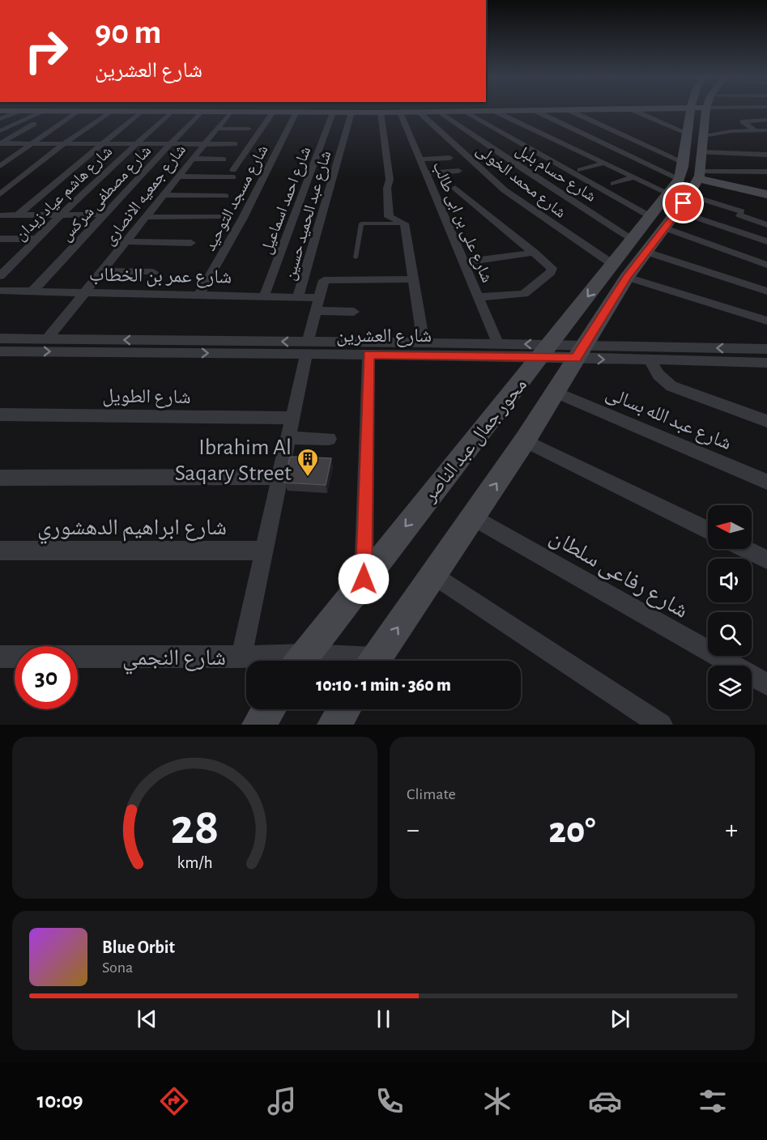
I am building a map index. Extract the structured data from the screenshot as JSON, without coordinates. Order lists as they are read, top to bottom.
{
  "streets": {
    "street": [
      "شارع حسام بلبل",
      "شارع محمد الخولى",
      "شارع هاشم عياد زيدان",
      "شارع مصطفى شركس",
      "شارع جمعيه الانصارى",
      "شارع مسجد التوحيد",
      "شارع احمد اسماعيل",
      "شارع عبد الحميد حسين",
      "شارع على بن ابى طالب",
      "شارع عمر بن الخطاب",
      "شارع العشرين",
      "شارع الطويل",
      "شارع عبد الله بسالى",
      "محور جمال عبد الناصر",
      "شارع ابراهيم الدهشوري",
      "شارع رفاعى سلطان",
      "شارع النجمي"
    ]
  },
  "crossings": [
    ["شارع حسام بلبل", "محور جمال عبد الناصر"],
    ["شارع محمد الخولى", "محور جمال عبد الناصر"],
    ["شارع مصطفى شركس", "شارع عمر بن الخطاب"],
    ["شارع جمعيه الانصارى", "شارع عمر بن الخطاب"],
    ["شارع جمعيه الانصارى", "شارع العشرين"],
    ["شارع مسجد التوحيد", "شارع عمر بن الخطاب"],
    ["شارع احمد اسماعيل", "شارع عمر بن الخطاب"],
    ["شارع عبد الحميد حسين", "شارع عمر بن الخطاب"],
    ["شارع على بن ابى طالب", "شارع العشرين"],
    ["شارع العشرين", "محور جمال عبد الناصر"],
    ["شارع عبد الله بسالى", "محور جمال عبد الناصر"],
    ["محور جمال عبد الناصر", "شارع رفاعى سلطان"]
  ],
  "places": {
    "building": ["Ibrahim Al Saqary Street"]
  },
  "north": "left",
  "page": {
    "turn": ["90 m", "شارع العشرين"],
    "limit": "30",
    "trip": "10:10 · 1 min · 360 m",
    "tile": "Climate",
    "heat": ["−", "20°", "+"],
    "song": ["Blue Orbit", "Sona"],
    "tabs": "10:09",
    "gauge": ["28", "km/h"]
  }
}
